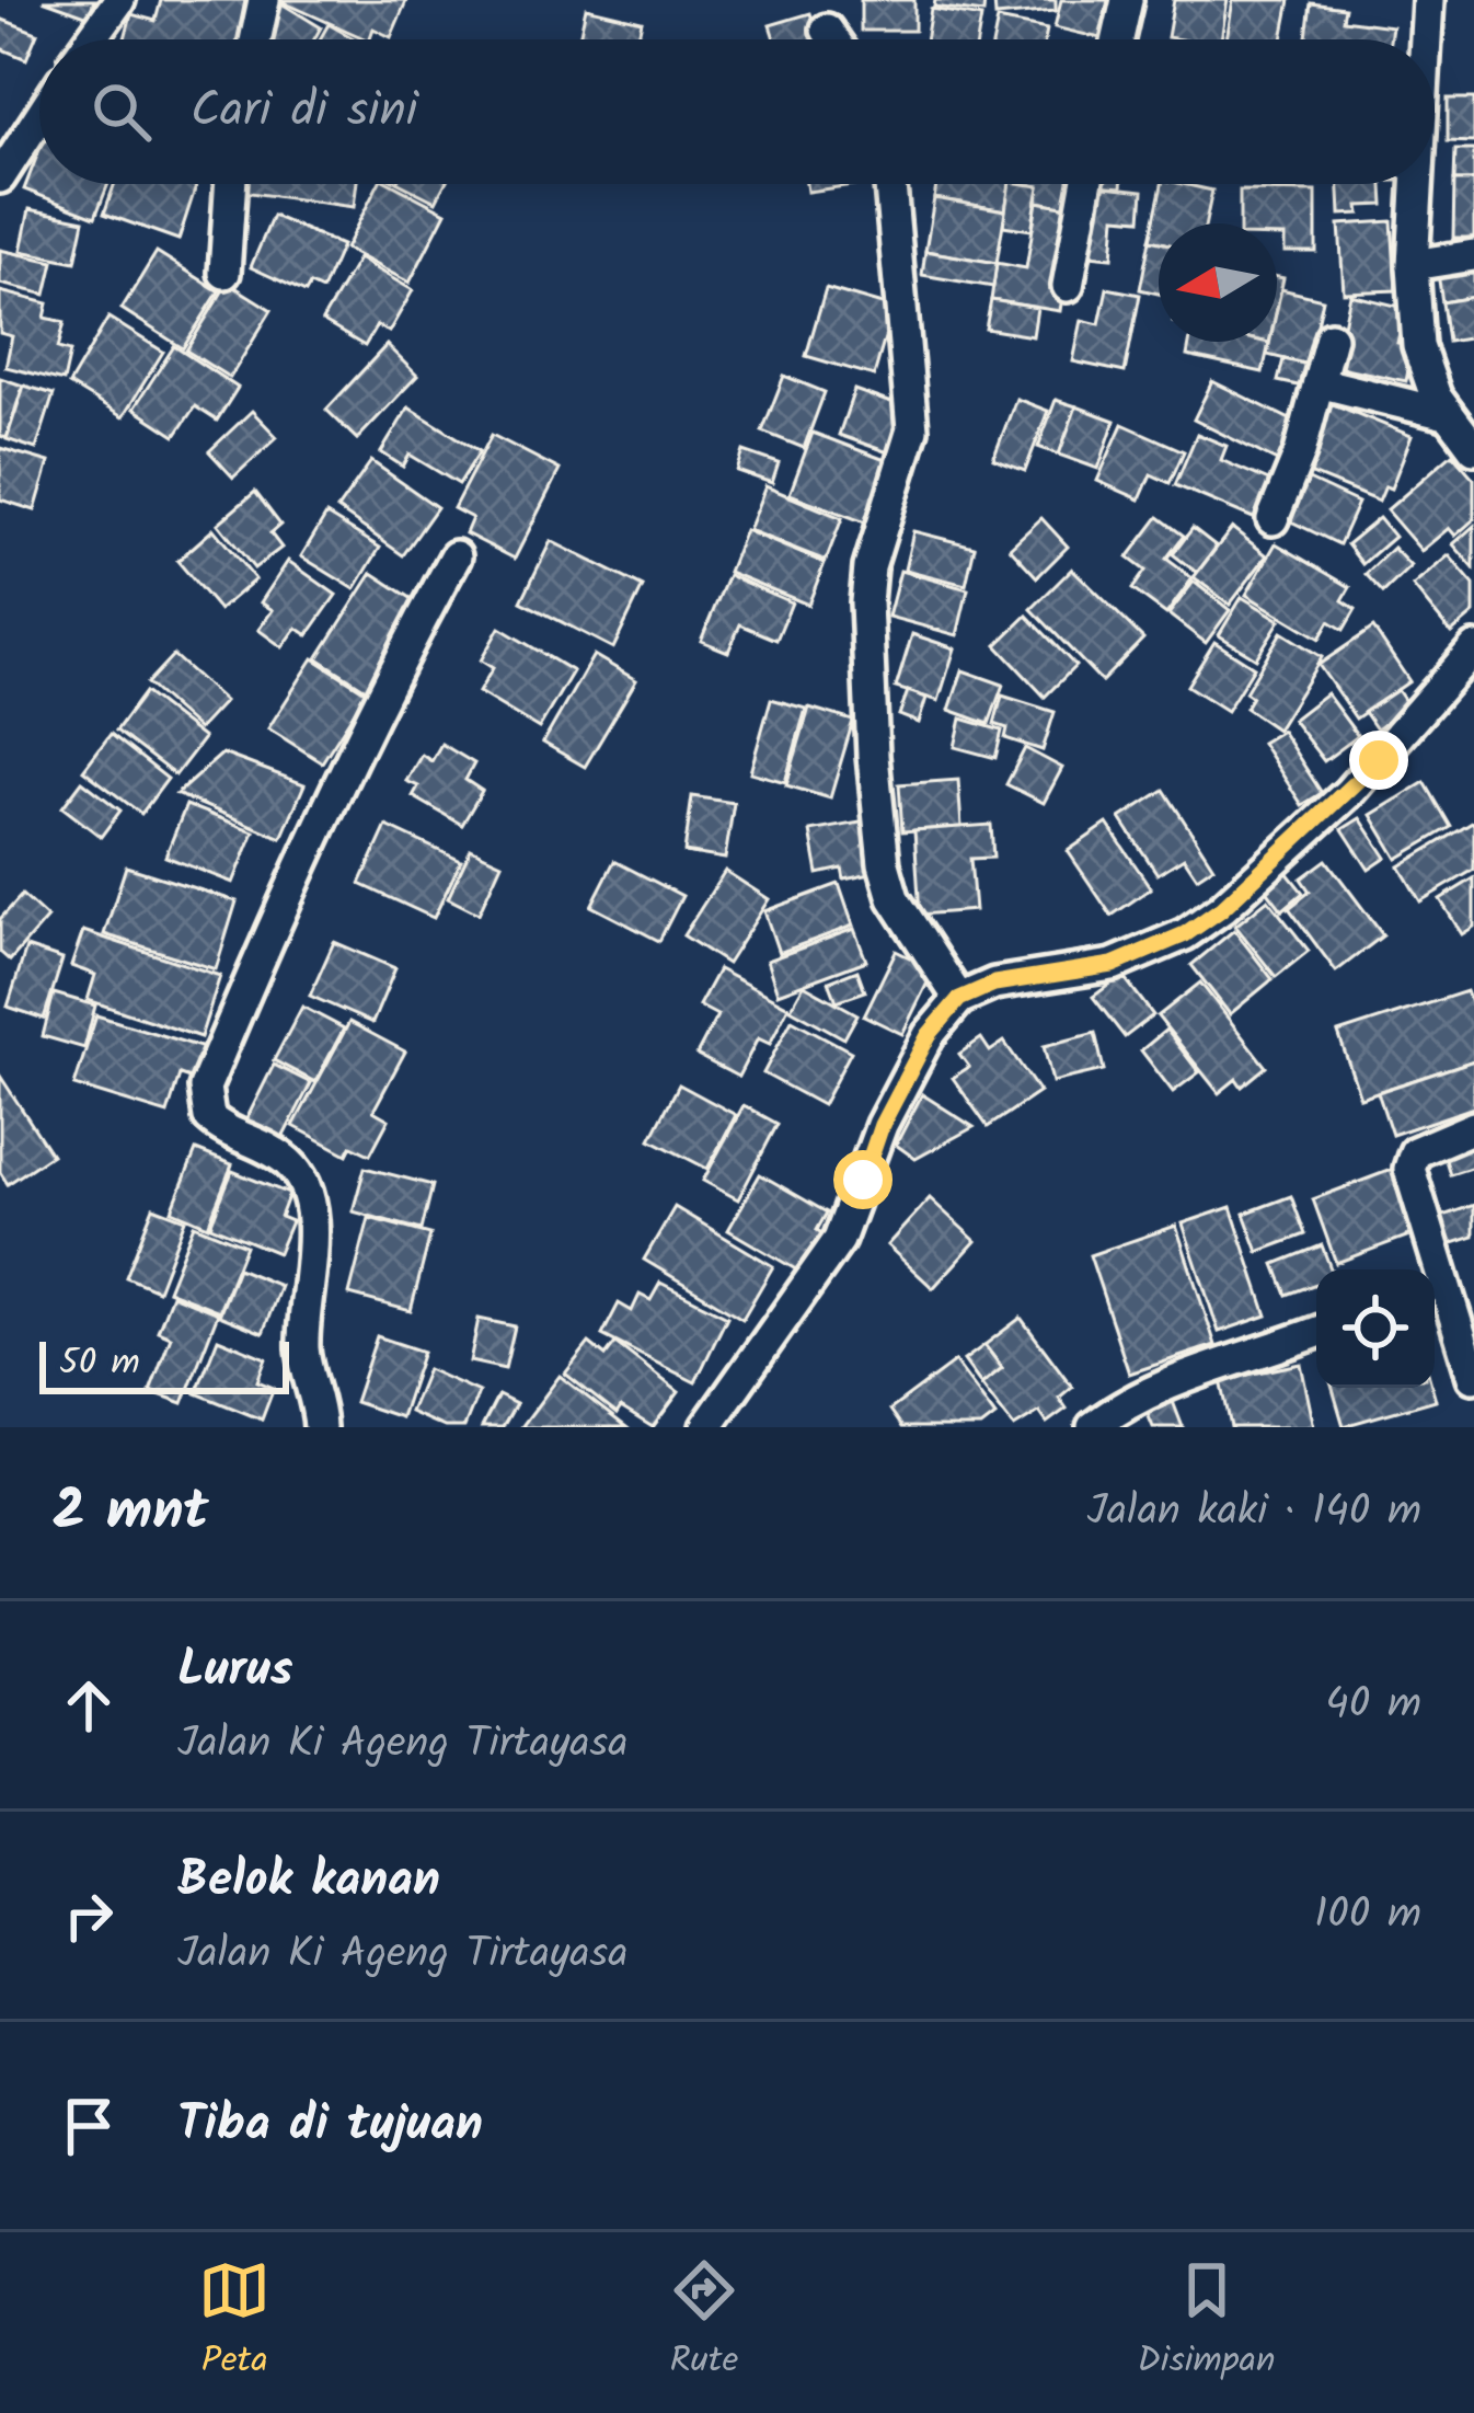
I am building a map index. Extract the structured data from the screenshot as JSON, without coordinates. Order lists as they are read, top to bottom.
{
  "scale_bar": "50 m",
  "north": "left",
  "page": {
    "search": "Cari di sini",
    "scale": "50 m",
    "heading": ["2 mnt", "Jalan kaki · 140 m"],
    "list": [
      ["Lurus", "Jalan Ki Ageng Tirtayasa", "40 m"],
      ["Belok kanan", "Jalan Ki Ageng Tirtayasa", "100 m"],
      "Tiba di tujuan"
    ],
    "nav": ["Peta", "Rute", "Disimpan"]
  }
}
